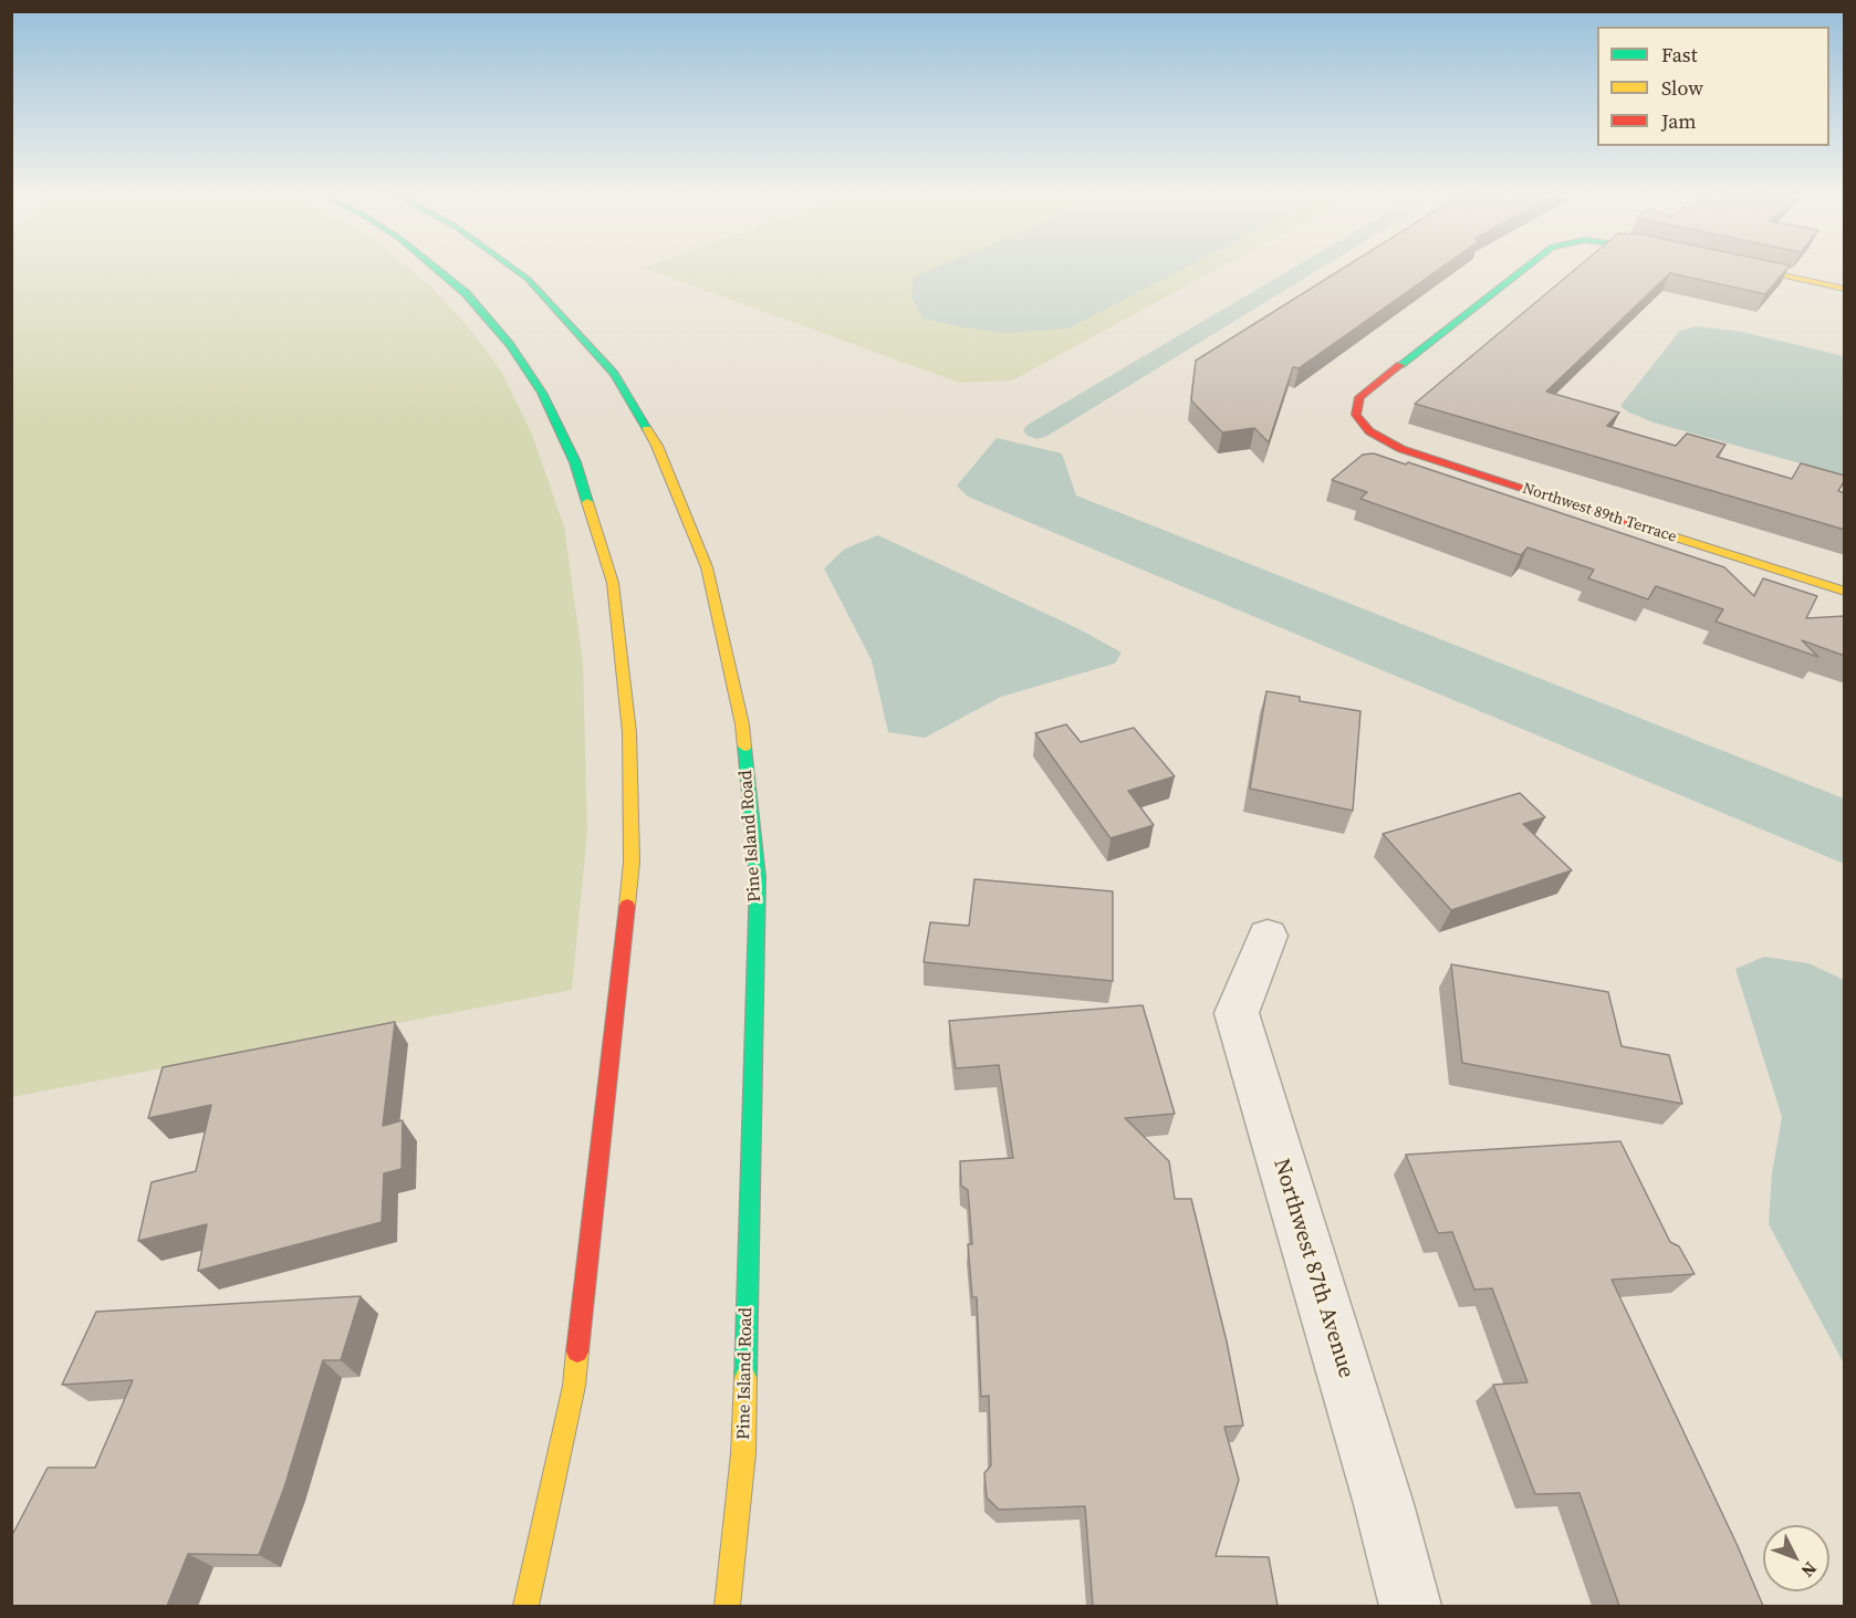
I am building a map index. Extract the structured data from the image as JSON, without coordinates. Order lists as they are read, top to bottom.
{
  "streets": {
    "main road": ["Northwest 89th Terrace", "Pine Island Road"],
    "street": ["Northwest 87th Avenue"]
  },
  "legend": ["Fast", "Slow", "Jam"],
  "north": "bottom right"
}
